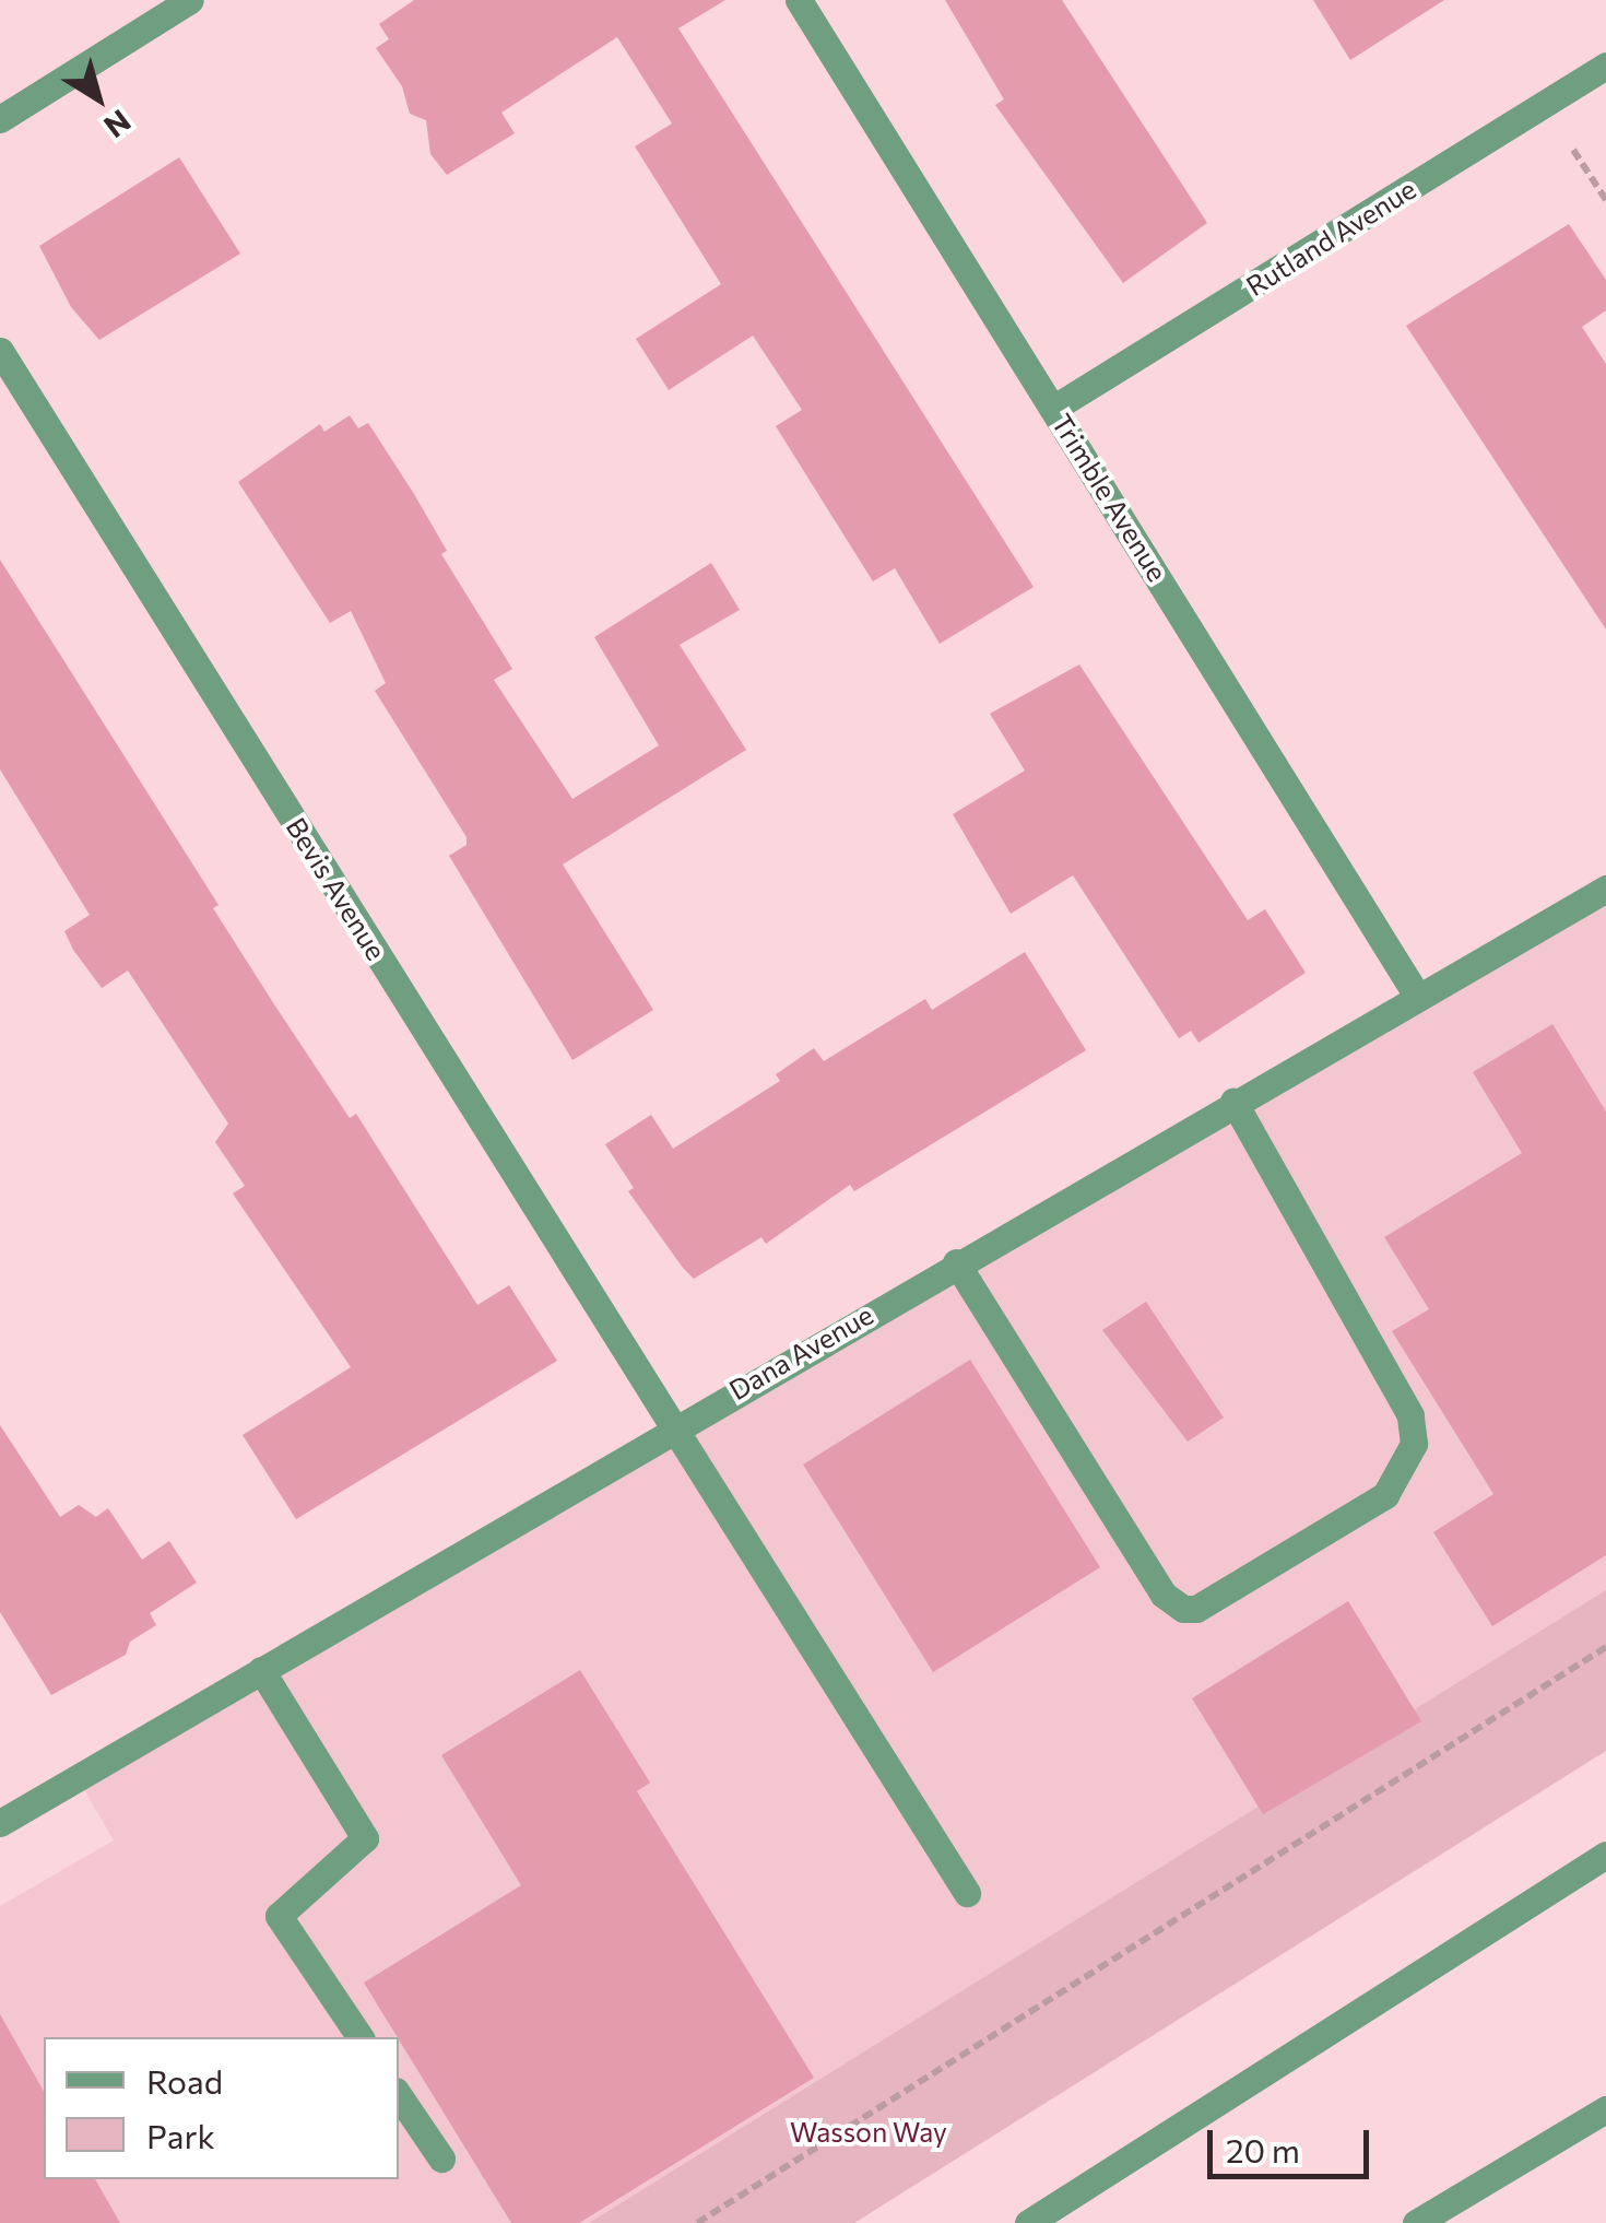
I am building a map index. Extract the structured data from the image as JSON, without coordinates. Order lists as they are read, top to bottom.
{
  "streets": {
    "street": [
      "Rutland Avenue",
      "Trimble Avenue",
      "Bevis Avenue",
      "Dana Avenue"
    ]
  },
  "crossings": [
    ["Rutland Avenue", "Trimble Avenue"],
    ["Trimble Avenue", "Dana Avenue"],
    ["Bevis Avenue", "Dana Avenue"]
  ],
  "parks": ["Wasson Way"],
  "legend": ["Road", "Park"],
  "scale_bar": "20 m",
  "north": "bottom right"
}
